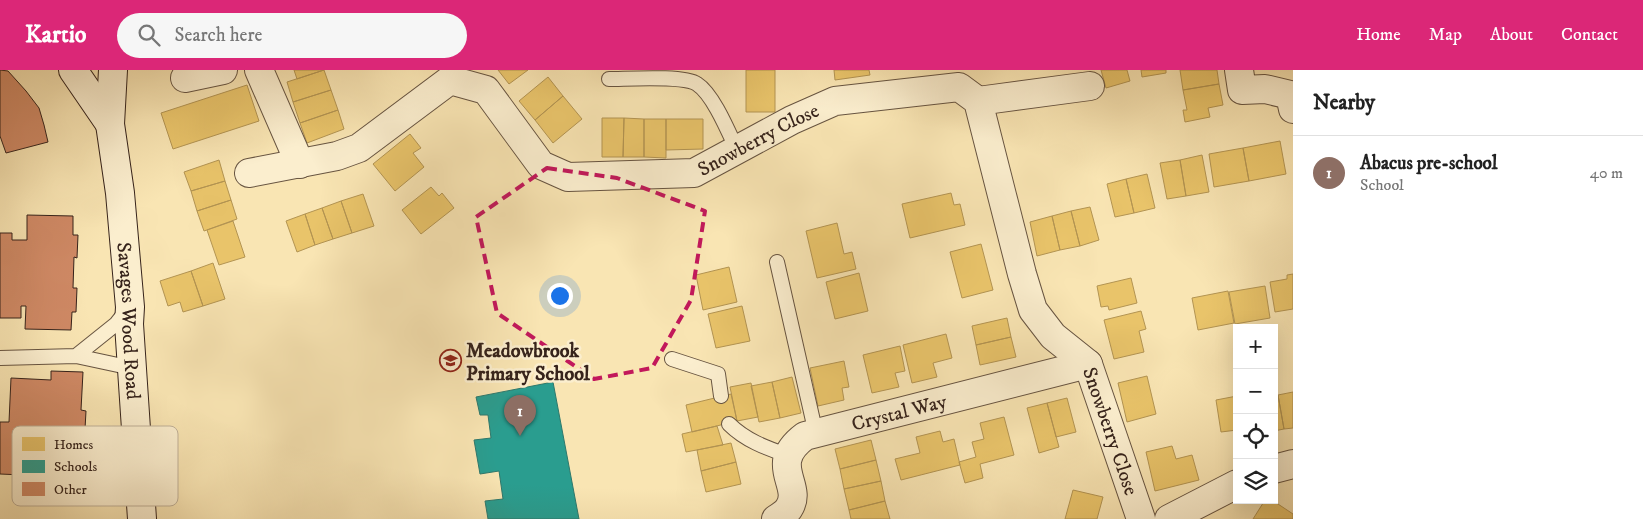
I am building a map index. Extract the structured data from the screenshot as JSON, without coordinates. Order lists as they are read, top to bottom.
{
  "streets": {
    "street": ["Snowberry Close", "Savages Wood Road", "Crystal Way"]
  },
  "crossings": [
    ["Snowberry Close", "Crystal Way"]
  ],
  "places": {
    "school or university": ["Meadowbrook Primary School"]
  },
  "legend": ["Homes", "Schools", "Other"],
  "page": {
    "header": "Kartio",
    "search": "Search here",
    "nav": [
      "Home",
      "Map",
      "About",
      "Contact"
    ],
    "heading": "Nearby",
    "list": [
      {
        "mark": "1",
        "name": "Abacus pre-school",
        "note": "School",
        "value": "40 m"
      }
    ],
    "map_buttons": ["+", "−"],
    "pins": "1"
  }
}
